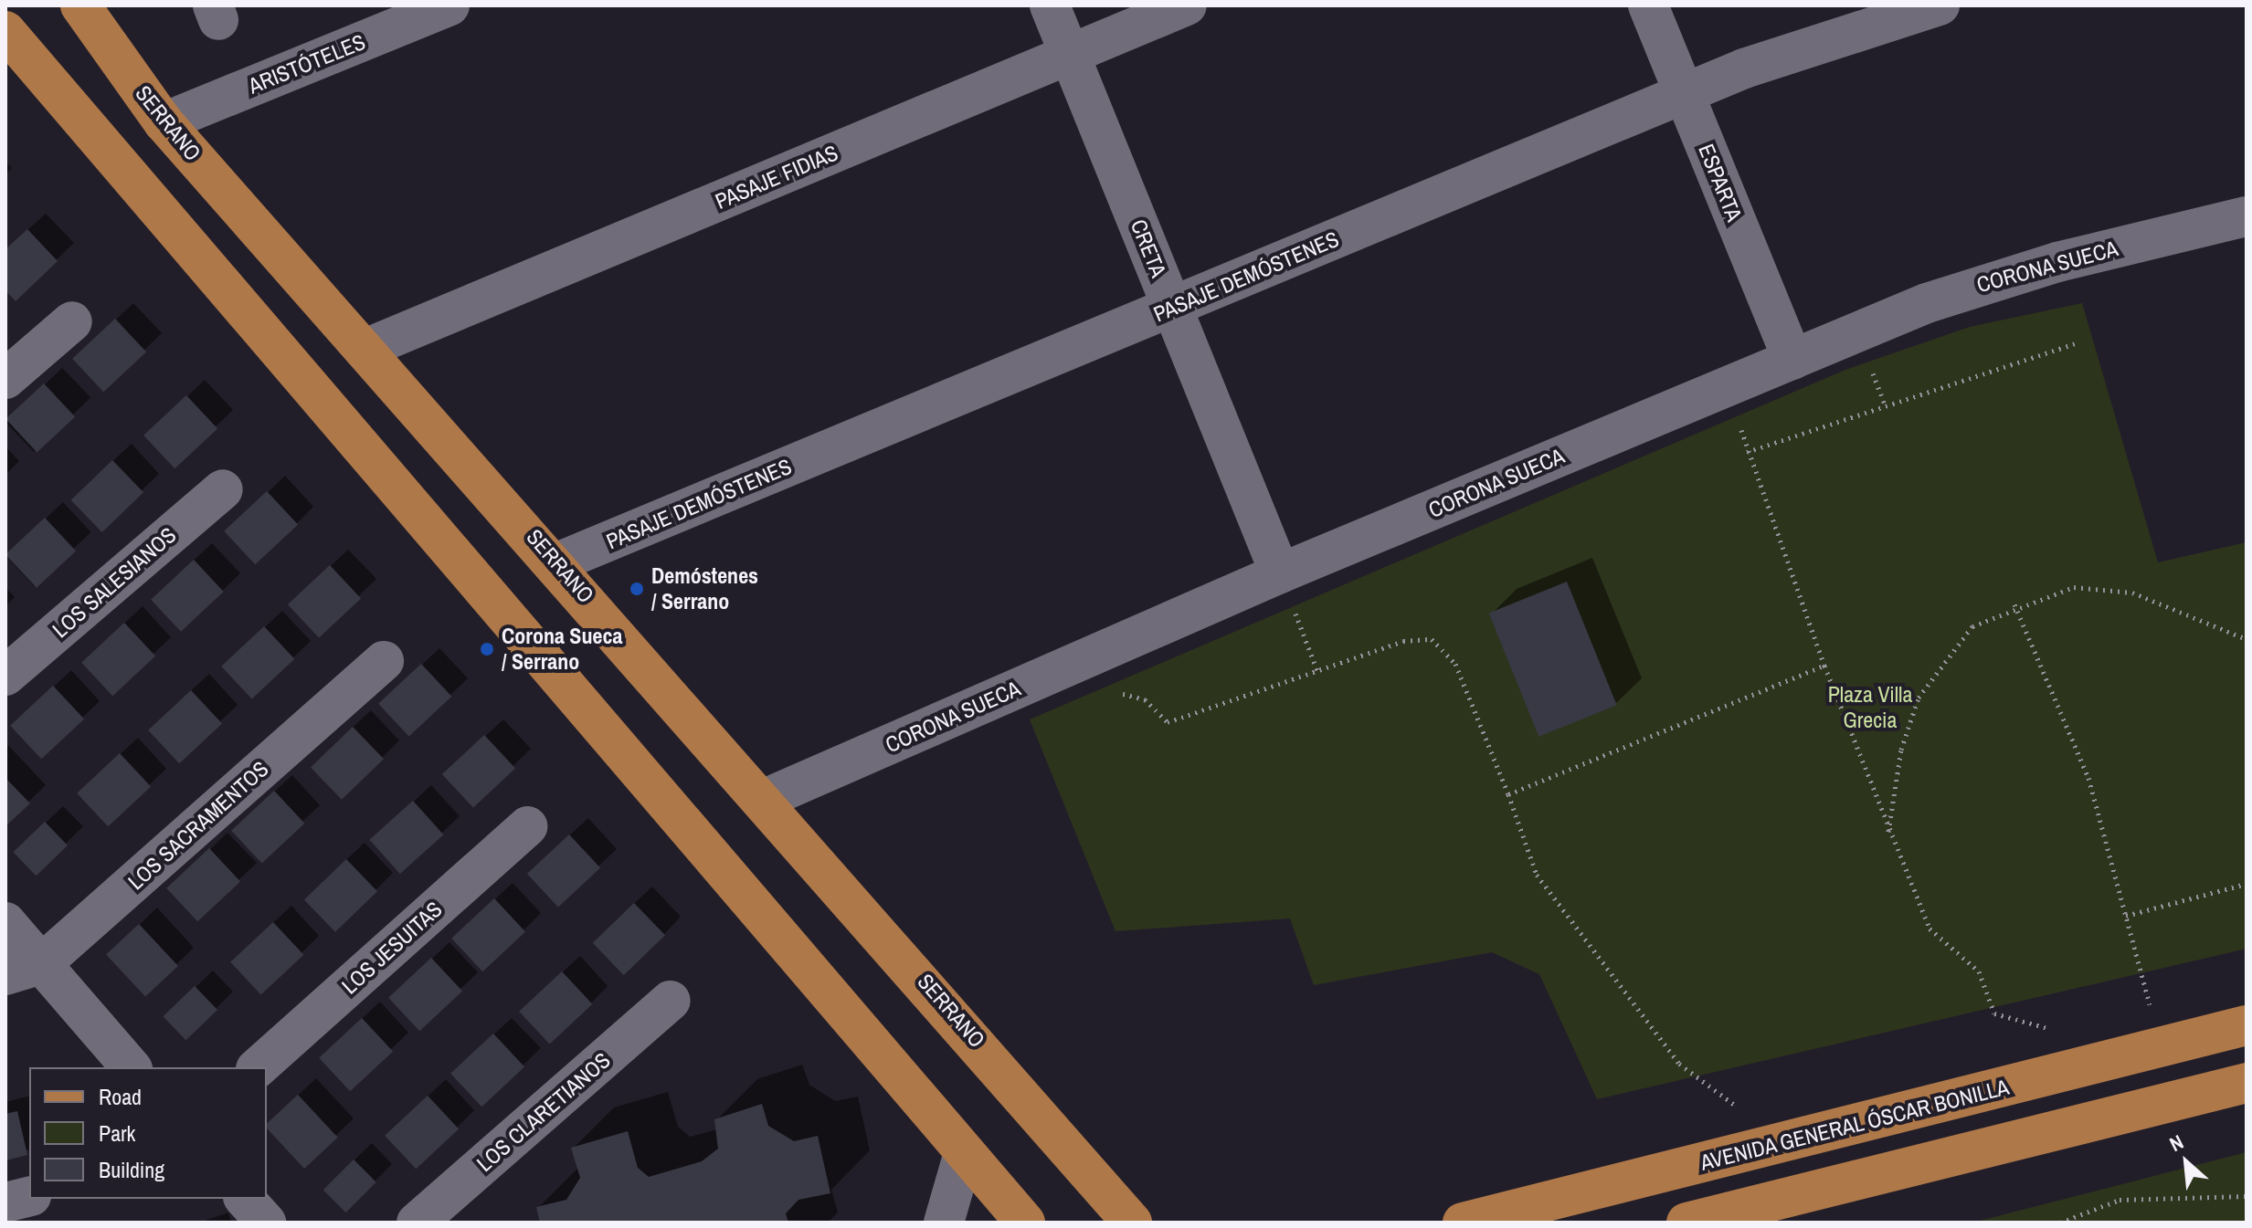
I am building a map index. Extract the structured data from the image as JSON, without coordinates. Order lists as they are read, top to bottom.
{
  "streets": {
    "main road": ["SERRANO", "AVENIDA GENERAL ÓSCAR BONILLA"],
    "street": [
      "ARISTÓTELES",
      "PASAJE FIDIAS",
      "ESPARTA",
      "CRETA",
      "CORONA SUECA",
      "PASAJE DEMÓSTENES",
      "LOS SALESIANOS",
      "LOS SACRAMENTOS",
      "LOS JESUITAS",
      "LOS CLARETIANOS"
    ]
  },
  "crossings": [
    ["ARISTÓTELES", "SERRANO"],
    ["SERRANO", "PASAJE FIDIAS"],
    ["SERRANO", "CORONA SUECA"],
    ["SERRANO", "PASAJE DEMÓSTENES"],
    ["PASAJE FIDIAS", "CRETA"],
    ["ESPARTA", "CORONA SUECA"],
    ["ESPARTA", "PASAJE DEMÓSTENES"],
    ["CRETA", "CORONA SUECA"],
    ["CRETA", "PASAJE DEMÓSTENES"]
  ],
  "parks": ["Plaza Villa Grecia"],
  "places": ["Demóstenes / Serrano", "Corona Sueca / Serrano"],
  "legend": ["Road", "Park", "Building"],
  "north": "top left"
}
